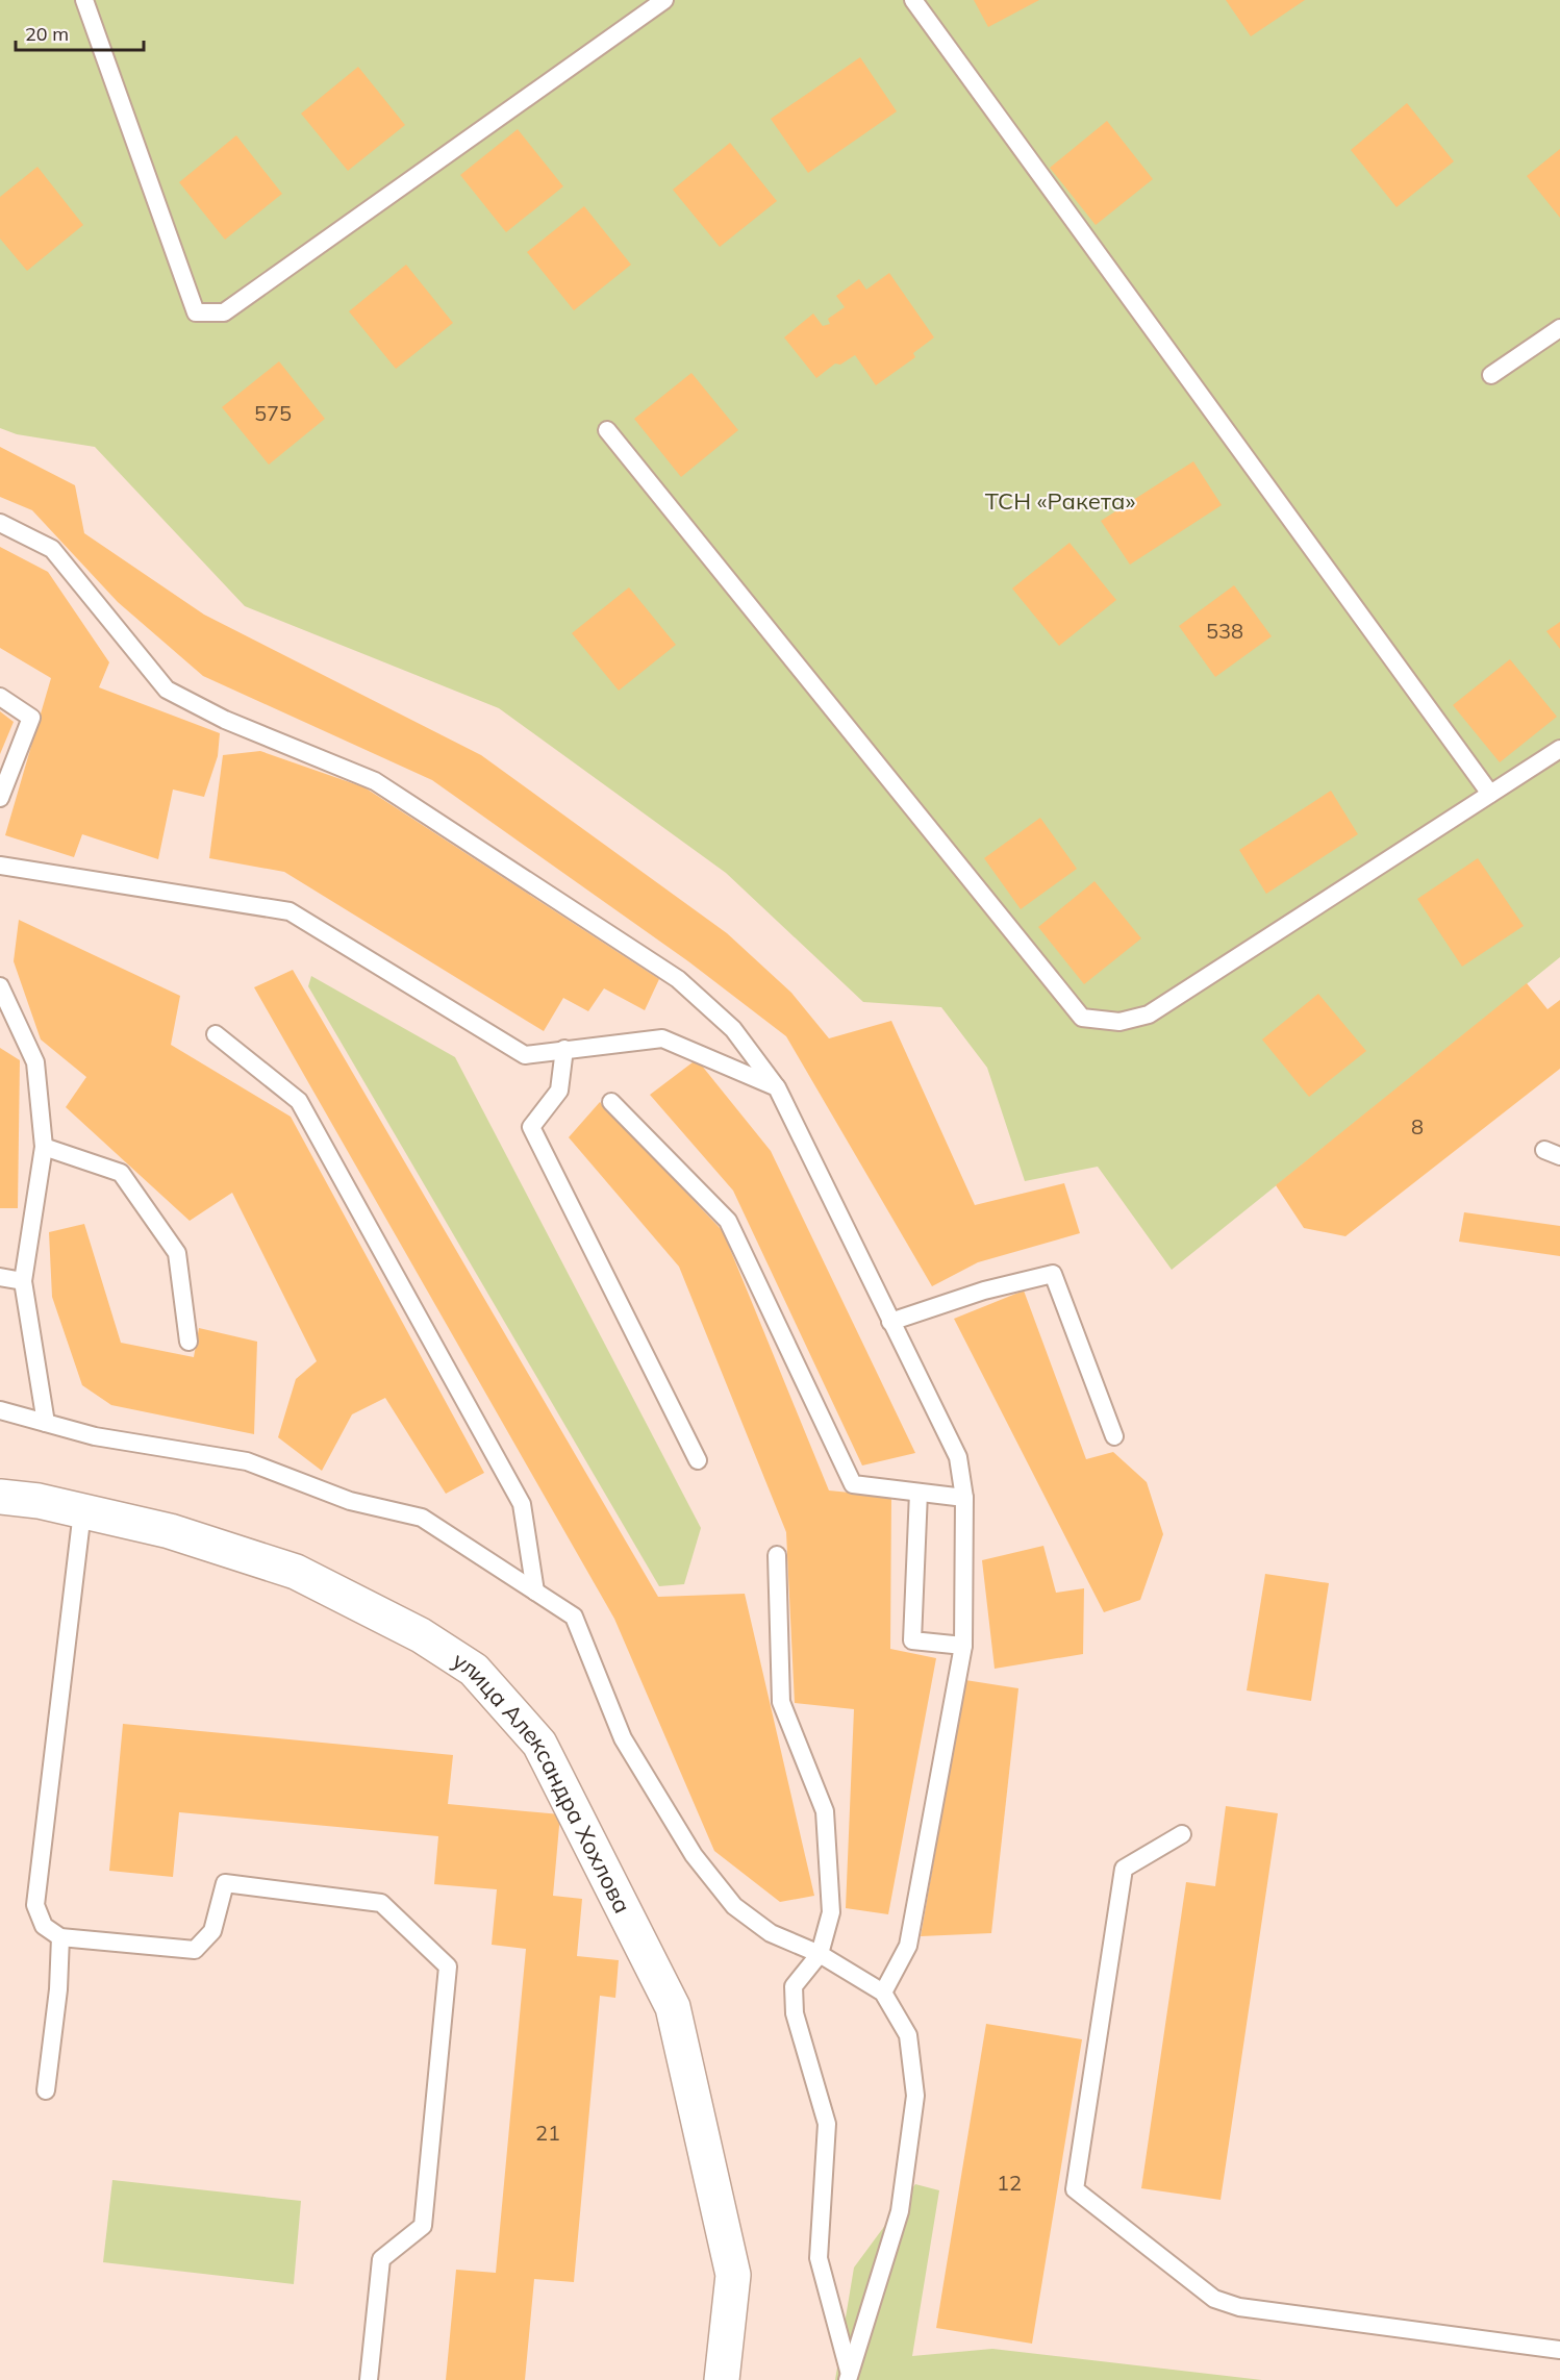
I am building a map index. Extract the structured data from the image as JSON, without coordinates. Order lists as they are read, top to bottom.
{
  "streets": {
    "street": ["улица Александра Хохлова"]
  },
  "parks": ["ТСН «Ракета»"],
  "house_numbers": [
    "575",
    "538",
    "8",
    "21",
    "12"
  ],
  "scale_bar": "20 m"
}
